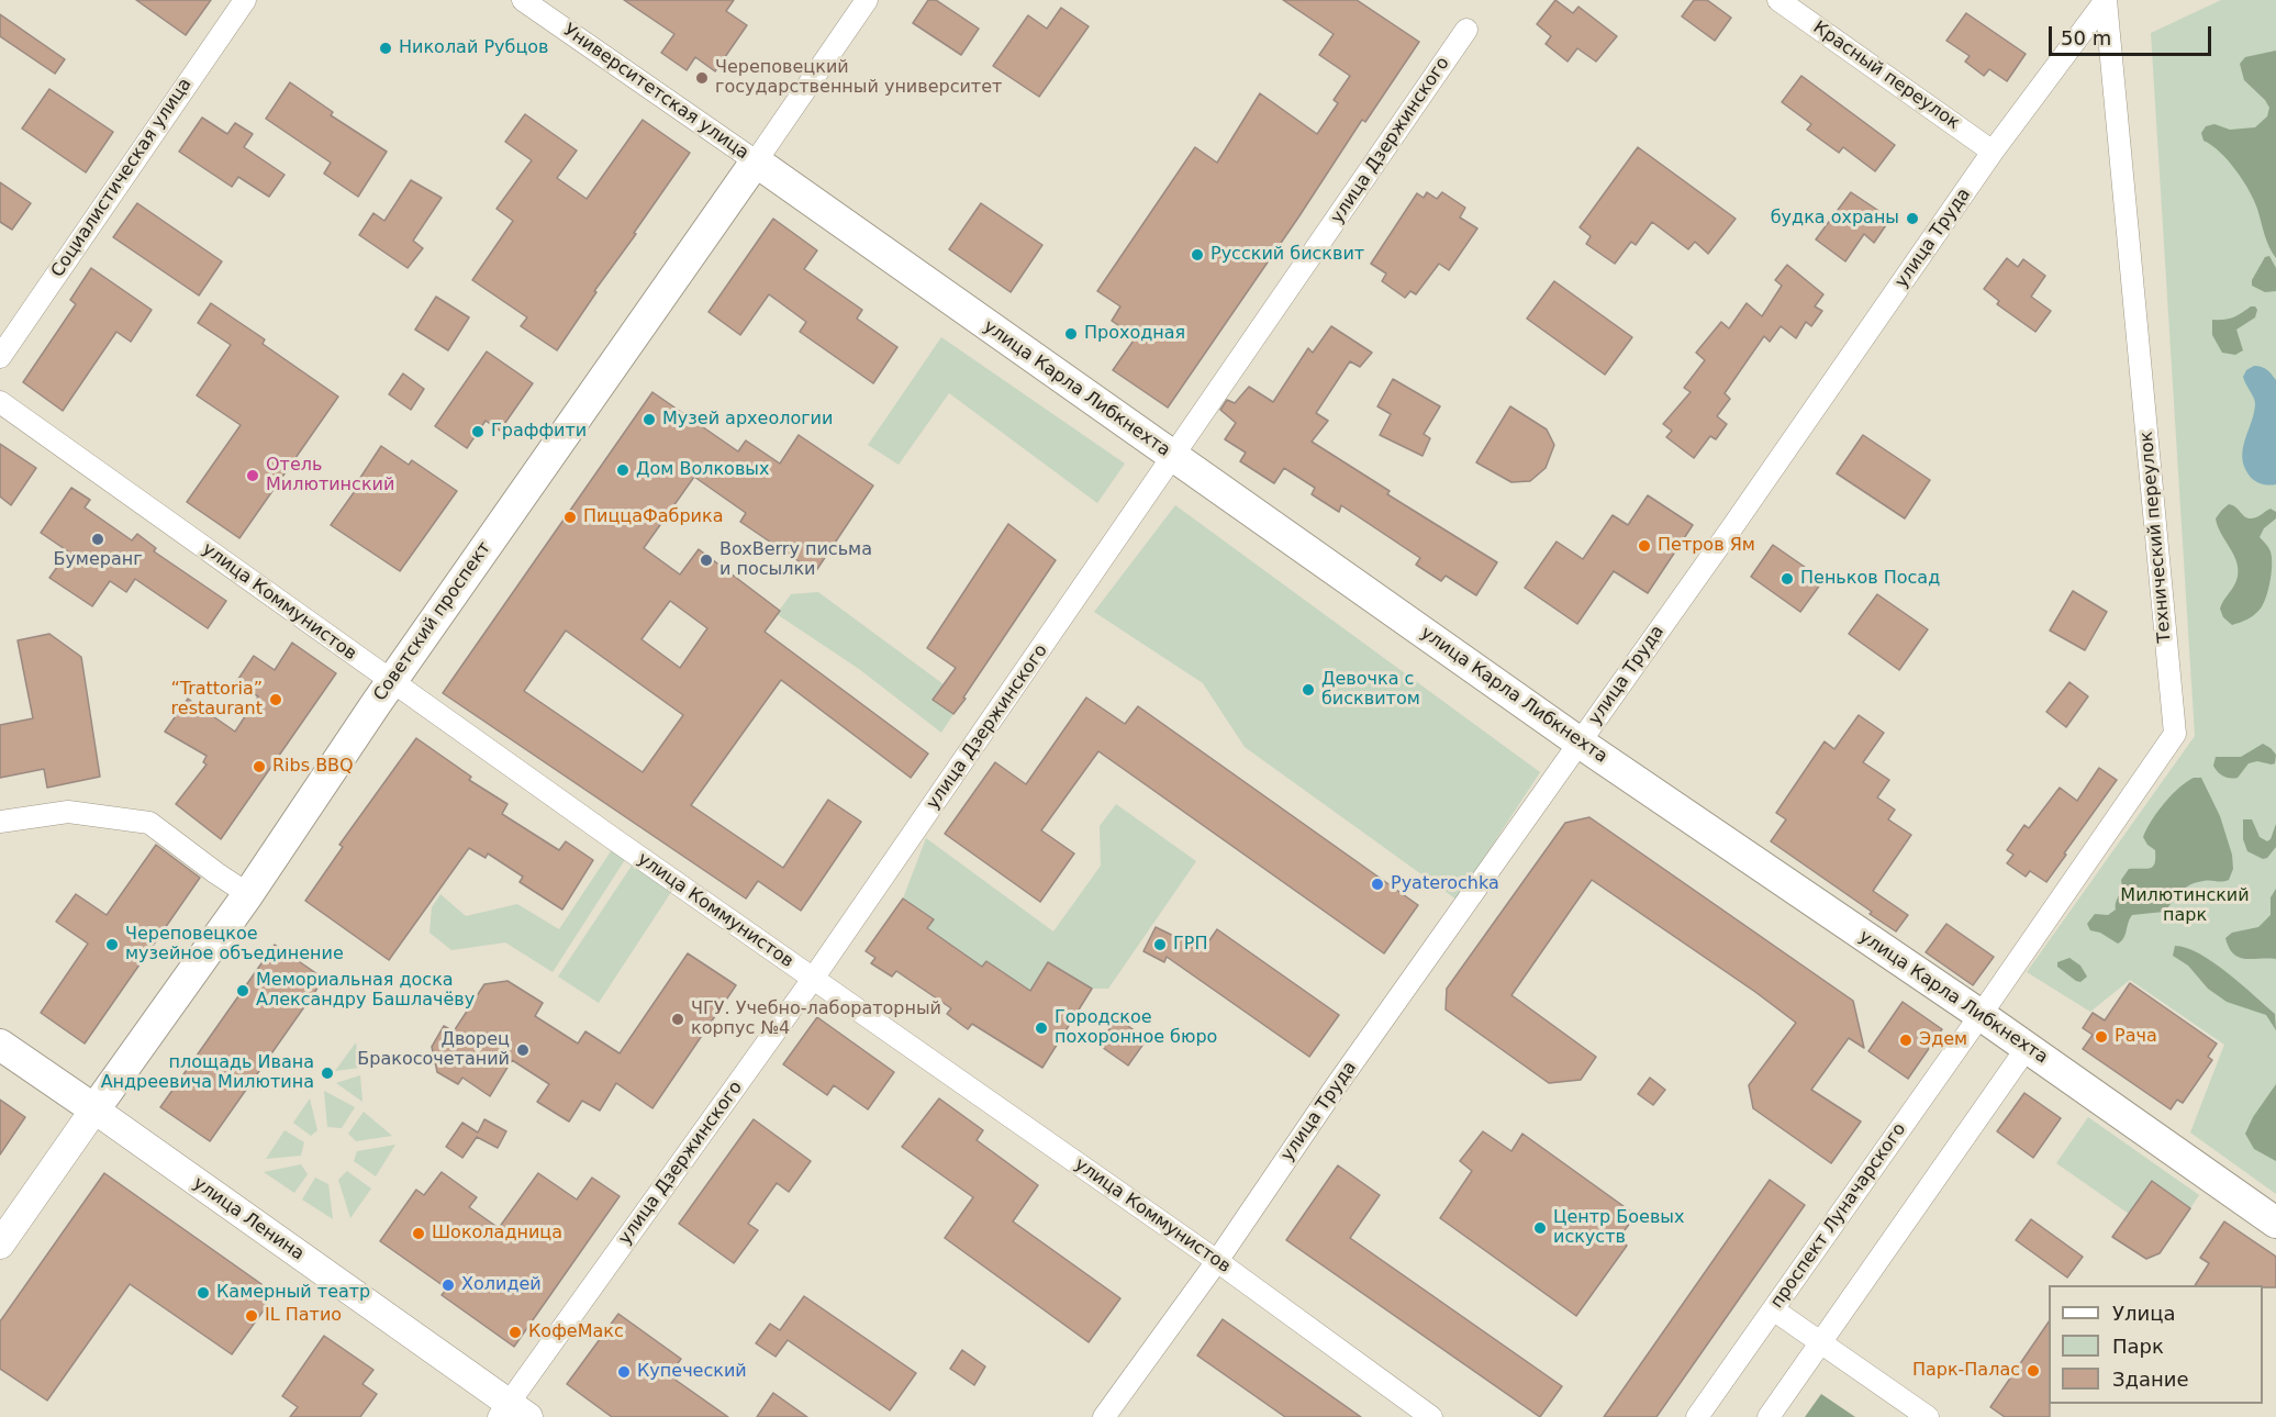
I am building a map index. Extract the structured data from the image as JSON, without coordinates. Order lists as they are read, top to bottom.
{
  "streets": {
    "main road": ["улица Карла Либкнехта", "Советский проспект", "улица Ленина"],
    "street": [
      "Красный переулок",
      "Университетская улица",
      "улица Дзержинского",
      "Социалистическая улица",
      "улица Труда",
      "Технический переулок",
      "улица Коммунистов",
      "проспект Луначарского"
    ]
  },
  "crossings": [
    ["Красный переулок", "улица Труда"],
    ["Университетская улица", "улица Карла Либкнехта"],
    ["Университетская улица", "Советский проспект"],
    ["улица Дзержинского", "улица Карла Либкнехта"],
    ["улица Дзержинского", "улица Коммунистов"],
    ["улица Дзержинского", "улица Ленина"],
    ["улица Труда", "улица Карла Либкнехта"],
    ["улица Труда", "Технический переулок"],
    ["улица Труда", "улица Коммунистов"],
    ["улица Карла Либкнехта", "Технический переулок"],
    ["улица Карла Либкнехта", "Советский проспект"],
    ["улица Карла Либкнехта", "проспект Луначарского"],
    ["Технический переулок", "проспект Луначарского"],
    ["улица Коммунистов", "Советский проспект"],
    ["Советский проспект", "улица Ленина"]
  ],
  "parks": ["Милютинский парк"],
  "places": [
    "Николай Рубцов",
    "Череповецкий государственный университет",
    "будка охраны",
    "Русский бисквит",
    "Проходная",
    "Музей археологии",
    "Граффити",
    "Дом Волковых",
    "Отель Милютинский",
    "ПиццаФабрика",
    "Бумеранг",
    "Петров Ям",
    "BoxBerry письма и посылки",
    "Пеньков Посад",
    "Девочка с бисквитом",
    "“Trattoria” restaurant",
    "Ribs BBQ",
    "Pyaterochka",
    "Череповецкое музейное объединение",
    "ГРП",
    "Мемориальная доска Александру Башлачёву",
    "ЧГУ. Учебно-лабораторный корпус №4",
    "Городское похоронное бюро",
    "Рача",
    "Эдем",
    "Дворец Бракосочетаний",
    "площадь Ивана Андреевича Милютина",
    "Центр Боевых искуств",
    "Шоколадница",
    "Холидей",
    "Камерный театр",
    "IL Патио",
    "КофеМакс",
    "Парк-Палас",
    "Купеческий"
  ],
  "legend": ["Улица", "Парк", "Здание"],
  "scale_bar": "50 m"
}
